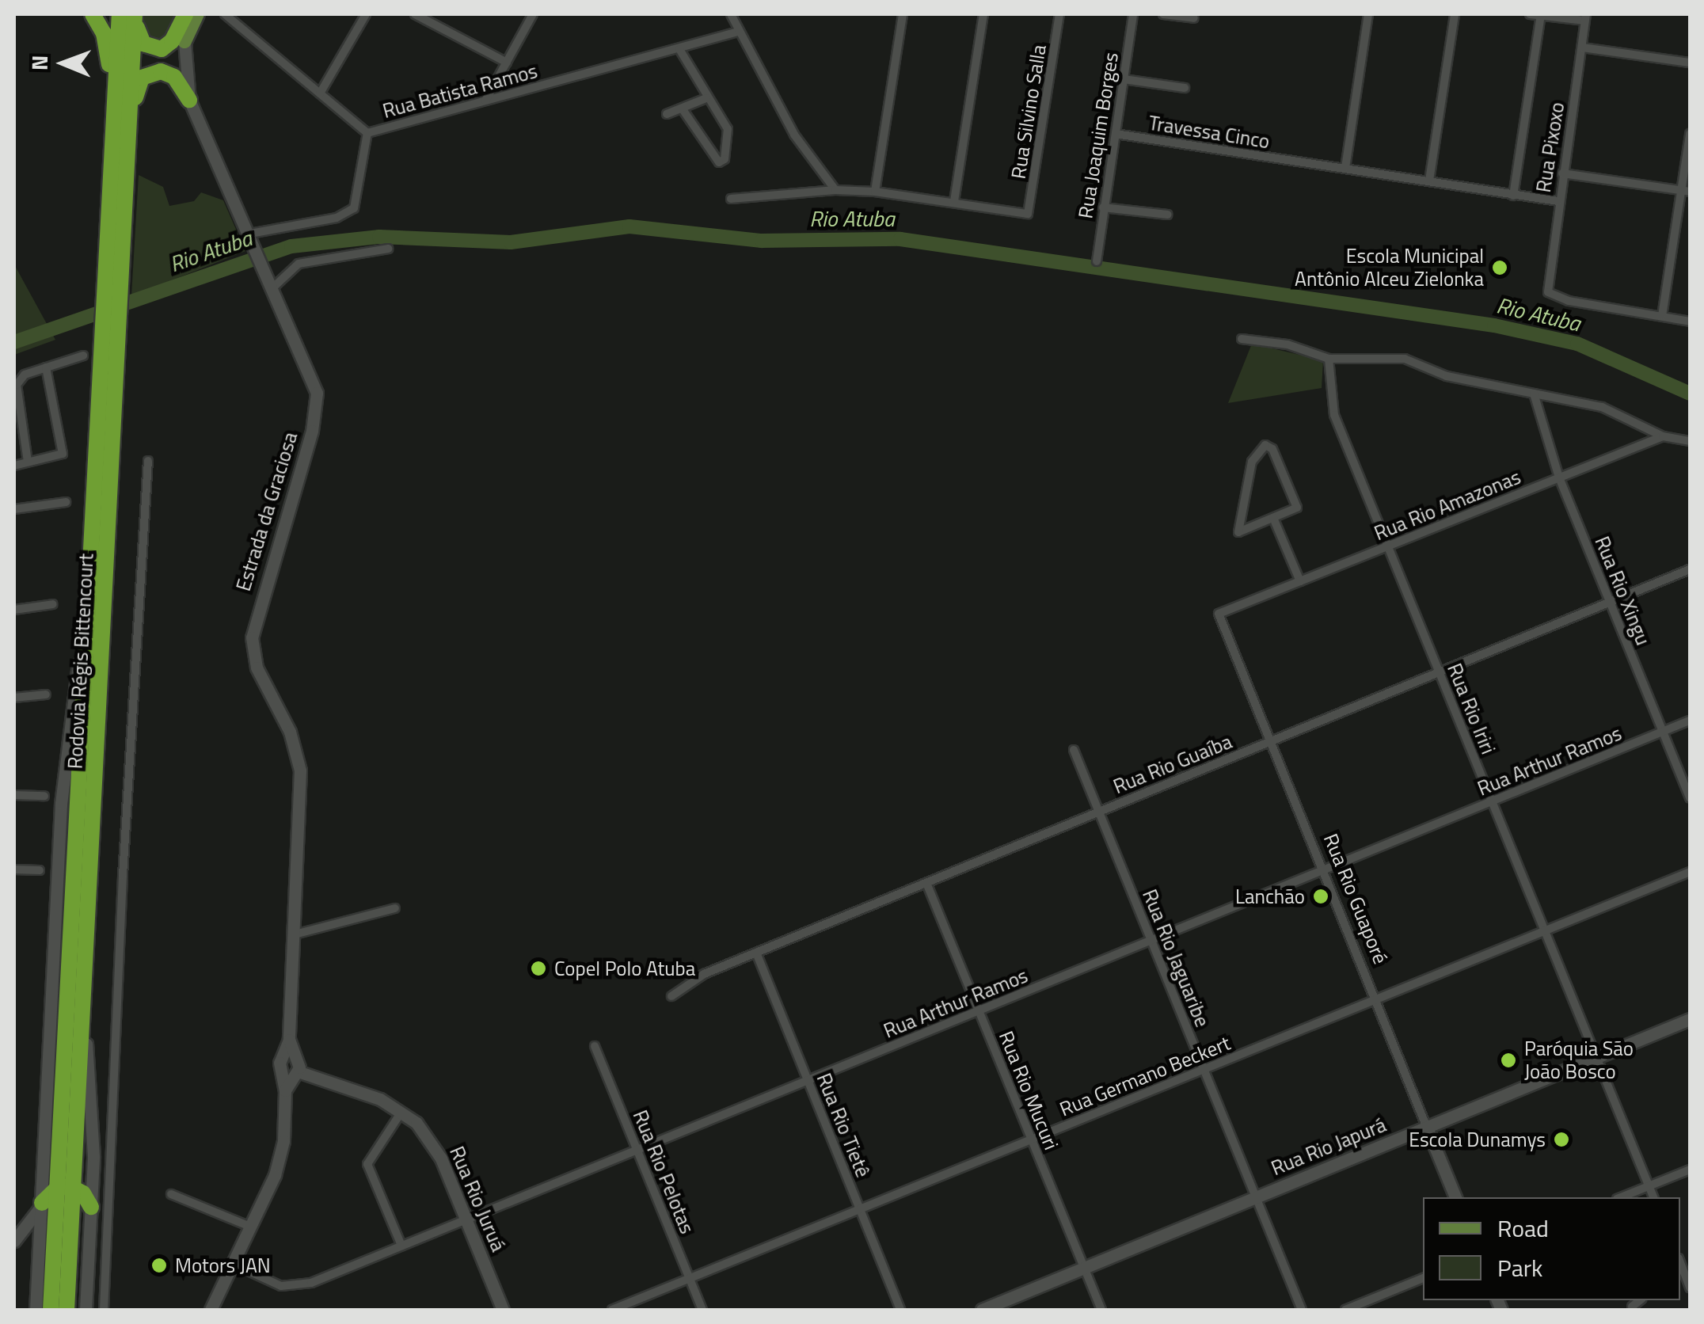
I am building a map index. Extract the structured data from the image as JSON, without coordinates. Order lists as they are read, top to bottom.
{
  "streets": {
    "highway": ["Rodovia Régis Bittencourt"],
    "main road": [
      "Estrada da Graciosa",
      "Rua Rio Guaporé",
      "Rua Rio Japurá",
      "Rua Rio Juruá"
    ],
    "street": [
      "Rua Batista Ramos",
      "Rua Silvino Salla",
      "Travessa Cinco",
      "Rua Joaquim Borges",
      "Rua Pixoxo",
      "Rua Rio Amazonas",
      "Rua Rio Xingu",
      "Rua Rio Iriri",
      "Rua Arthur Ramos",
      "Rua Rio Guaíba",
      "Rua Rio Jaguaribe",
      "Rua Germano Beckert",
      "Rua Rio Mucuri",
      "Rua Rio Tietê",
      "Rua Rio Pelotas"
    ]
  },
  "crossings": [
    ["Travessa Cinco", "Rua Joaquim Borges"],
    ["Travessa Cinco", "Rua Pixoxo"],
    ["Rua Rio Amazonas", "Rua Rio Xingu"],
    ["Rua Rio Amazonas", "Rua Rio Iriri"],
    ["Rua Rio Amazonas", "Rua Rio Guaporé"],
    ["Estrada da Graciosa", "Rua Rio Juruá"],
    ["Rua Rio Xingu", "Rua Arthur Ramos"],
    ["Rua Rio Xingu", "Rua Rio Guaíba"],
    ["Rua Rio Iriri", "Rua Arthur Ramos"],
    ["Rua Rio Iriri", "Rua Rio Guaíba"],
    ["Rua Rio Iriri", "Rua Germano Beckert"],
    ["Rua Rio Iriri", "Rua Rio Japurá"],
    ["Rua Arthur Ramos", "Rua Rio Guaporé"],
    ["Rua Arthur Ramos", "Rua Rio Jaguaribe"],
    ["Rua Arthur Ramos", "Rua Rio Mucuri"],
    ["Rua Arthur Ramos", "Rua Rio Tietê"],
    ["Rua Arthur Ramos", "Rua Rio Pelotas"],
    ["Rua Arthur Ramos", "Rua Rio Juruá"],
    ["Rua Rio Guaíba", "Rua Rio Guaporé"],
    ["Rua Rio Guaíba", "Rua Rio Jaguaribe"],
    ["Rua Rio Guaíba", "Rua Rio Mucuri"],
    ["Rua Rio Guaíba", "Rua Rio Tietê"],
    ["Rua Rio Guaporé", "Rua Germano Beckert"],
    ["Rua Rio Guaporé", "Rua Rio Japurá"],
    ["Rua Rio Jaguaribe", "Rua Germano Beckert"],
    ["Rua Rio Jaguaribe", "Rua Rio Japurá"],
    ["Rua Germano Beckert", "Rua Rio Mucuri"],
    ["Rua Germano Beckert", "Rua Rio Tietê"],
    ["Rua Germano Beckert", "Rua Rio Pelotas"],
    ["Rua Rio Mucuri", "Rua Rio Japurá"]
  ],
  "water": ["Rio Atuba"],
  "places": [
    "Escola Municipal Antônio Alceu Zielonka",
    "Lanchão",
    "Copel Polo Atuba",
    "Paróquia São João Bosco",
    "Escola Dunamys",
    "Motors JAN"
  ],
  "legend": ["Road", "Park"],
  "north": "left"
}
